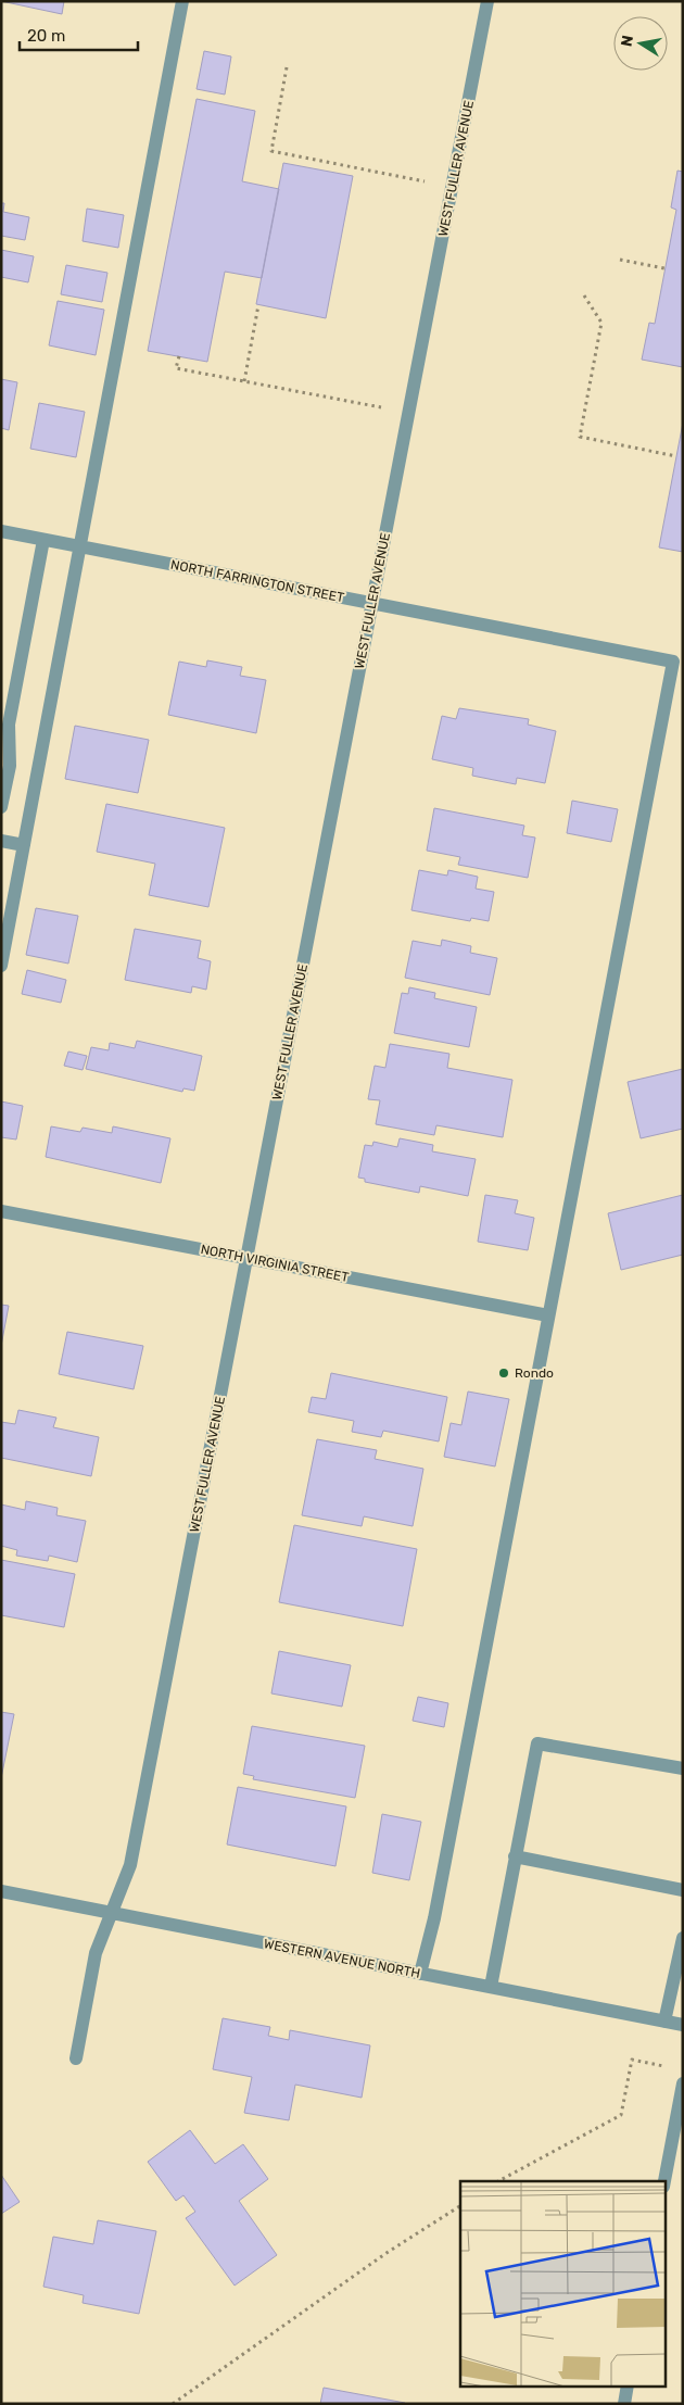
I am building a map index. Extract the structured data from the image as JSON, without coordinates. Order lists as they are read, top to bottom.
{
  "streets": {
    "street": [
      "WEST FULLER AVENUE",
      "NORTH FARRINGTON STREET",
      "NORTH VIRGINIA STREET",
      "WESTERN AVENUE NORTH"
    ]
  },
  "crossings": [
    ["WEST FULLER AVENUE", "NORTH FARRINGTON STREET"],
    ["WEST FULLER AVENUE", "NORTH VIRGINIA STREET"],
    ["WEST FULLER AVENUE", "WESTERN AVENUE NORTH"],
    ["NORTH FARRINGTON STREET", "NORTH VIRGINIA STREET"]
  ],
  "places": ["Rondo"],
  "scale_bar": "20 m",
  "north": "left"
}
